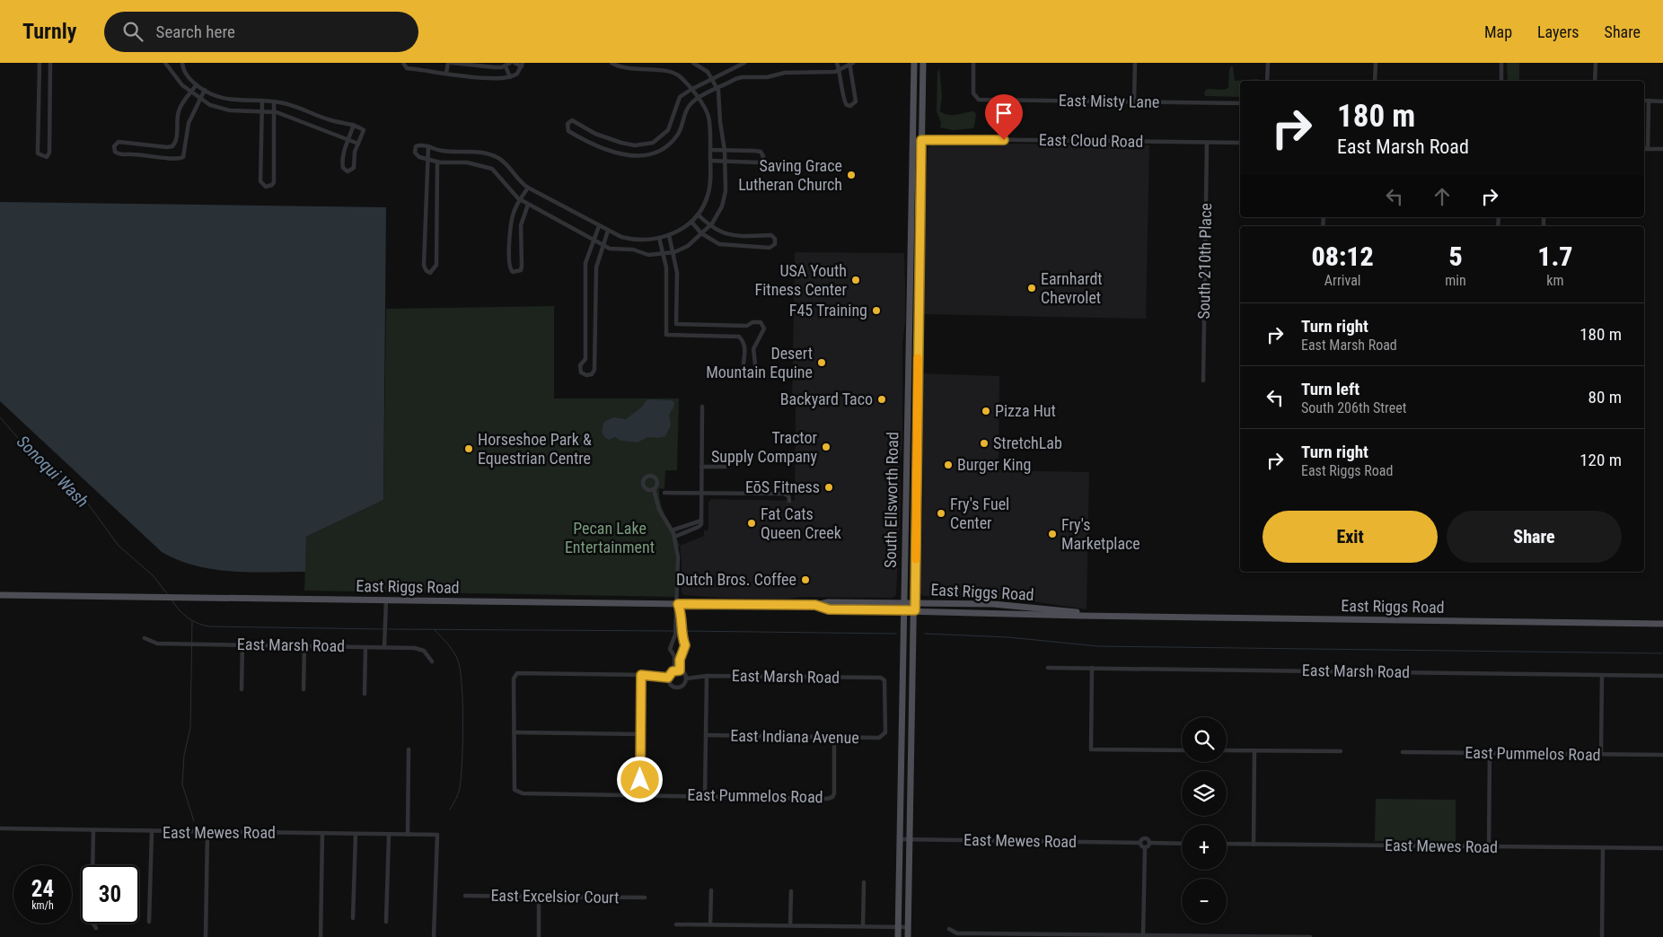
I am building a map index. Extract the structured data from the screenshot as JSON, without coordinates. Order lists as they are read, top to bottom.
{
  "streets": {
    "main road": ["South Ellsworth Road", "East Riggs Road"],
    "street": [
      "East Misty Lane",
      "East Cloud Road",
      "South 210th Place",
      "East Marsh Road",
      "East Indiana Avenue",
      "East Pummelos Road",
      "East Mewes Road",
      "East Excelsior Court"
    ]
  },
  "crossings": [
    ["East Cloud Road", "South 210th Place"],
    ["East Cloud Road", "South Ellsworth Road"],
    ["South Ellsworth Road", "East Riggs Road"],
    ["South Ellsworth Road", "East Mewes Road"],
    ["East Marsh Road", "East Indiana Avenue"],
    ["East Marsh Road", "East Pummelos Road"],
    ["East Indiana Avenue", "East Pummelos Road"]
  ],
  "water": ["Sonoqui Wash"],
  "parks": ["Pecan Lake Entertainment"],
  "places": [
    "Saving Grace Lutheran Church",
    "USA Youth Fitness Center",
    "Earnhardt Chevrolet",
    "F45 Training",
    "Desert Mountain Equine",
    "Backyard Taco",
    "Pizza Hut",
    "StretchLab",
    "Tractor Supply Company",
    "Horseshoe Park & Equestrian Centre",
    "Burger King",
    "EōS Fitness",
    "Fry's Fuel Center",
    "Fat Cats Queen Creek",
    "Fry's Marketplace",
    "Dutch Bros. Coffee"
  ],
  "page": {
    "header": "Turnly",
    "search": "Search here",
    "nav": ["Map", "Layers", "Share"],
    "turn": ["180 m", "East Marsh Road"],
    "eta": [
      "08:12",
      "Arrival",
      "5",
      "min",
      "1.7",
      "km"
    ],
    "list": [
      {
        "name": "Turn right",
        "note": "East Marsh Road",
        "value": "180 m"
      },
      {
        "name": "Turn left",
        "note": "South 206th Street",
        "value": "80 m"
      },
      {
        "name": "Turn right",
        "note": "East Riggs Road",
        "value": "120 m"
      }
    ],
    "buttons": ["Exit", "Share"],
    "map_buttons": ["+", "−"],
    "speed": "24 km/h",
    "limit": "30"
  }
}
